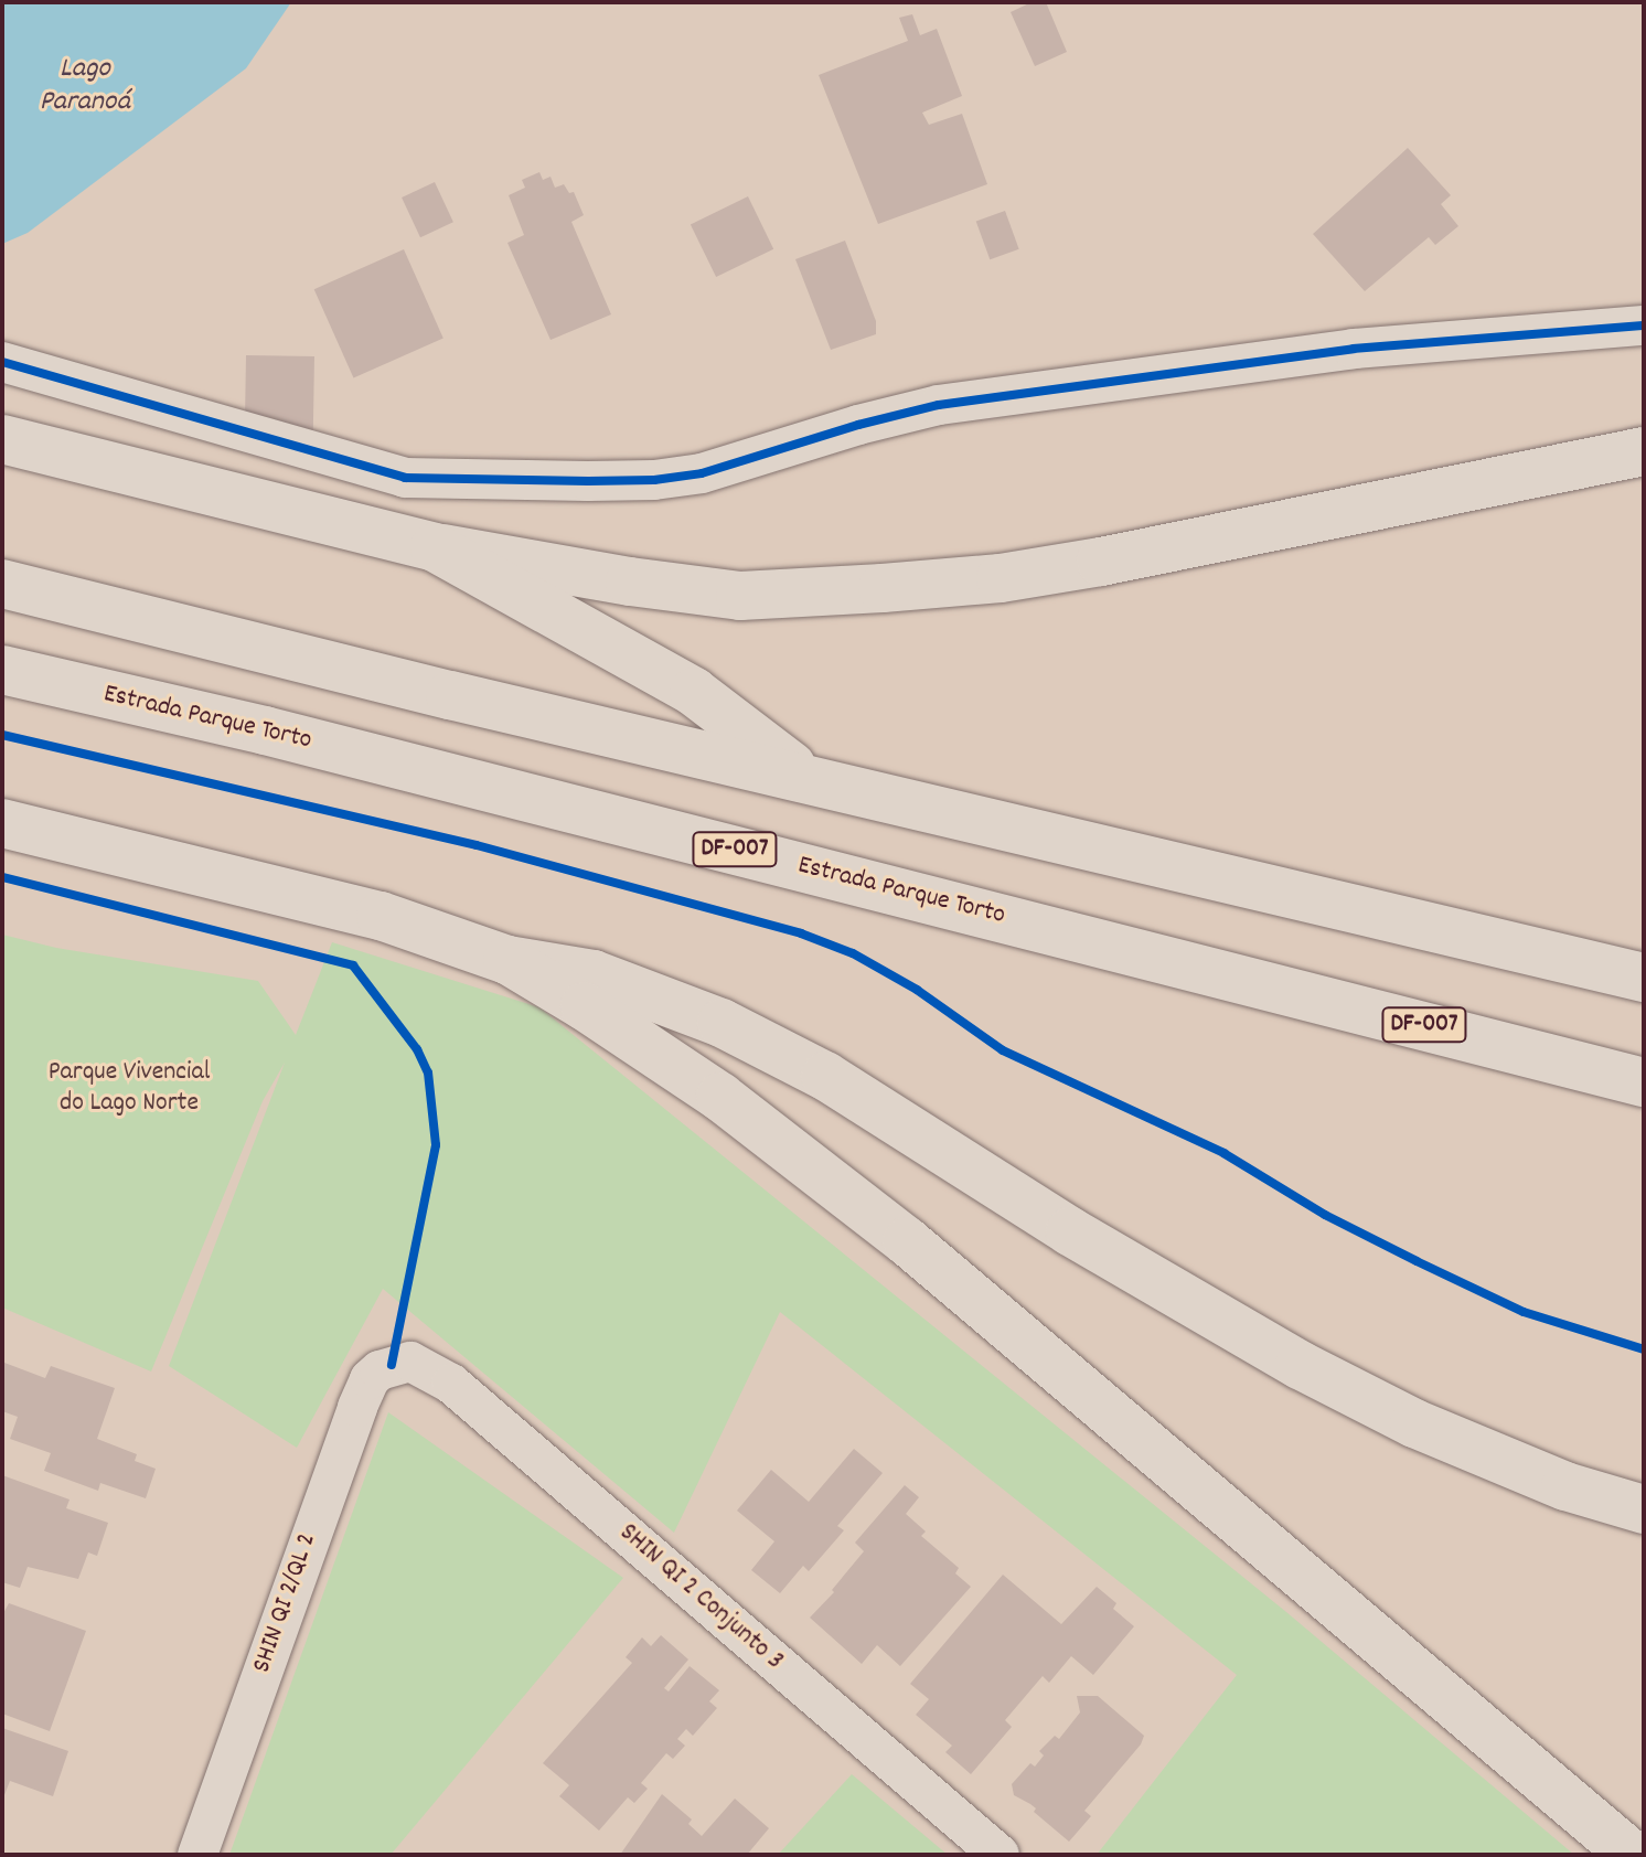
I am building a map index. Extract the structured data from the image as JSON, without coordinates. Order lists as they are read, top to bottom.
{
  "streets": {
    "main road": ["Estrada Parque Torto", "DF-007"],
    "street": ["SHIN QI 2 Conjunto 3", "SHIN QI 2/QL 2"]
  },
  "crossings": [
    ["SHIN QI 2 Conjunto 3", "SHIN QI 2/QL 2"]
  ],
  "water": ["Lago Paranoá"],
  "parks": ["Parque Vivencial do Lago Norte"]
}
